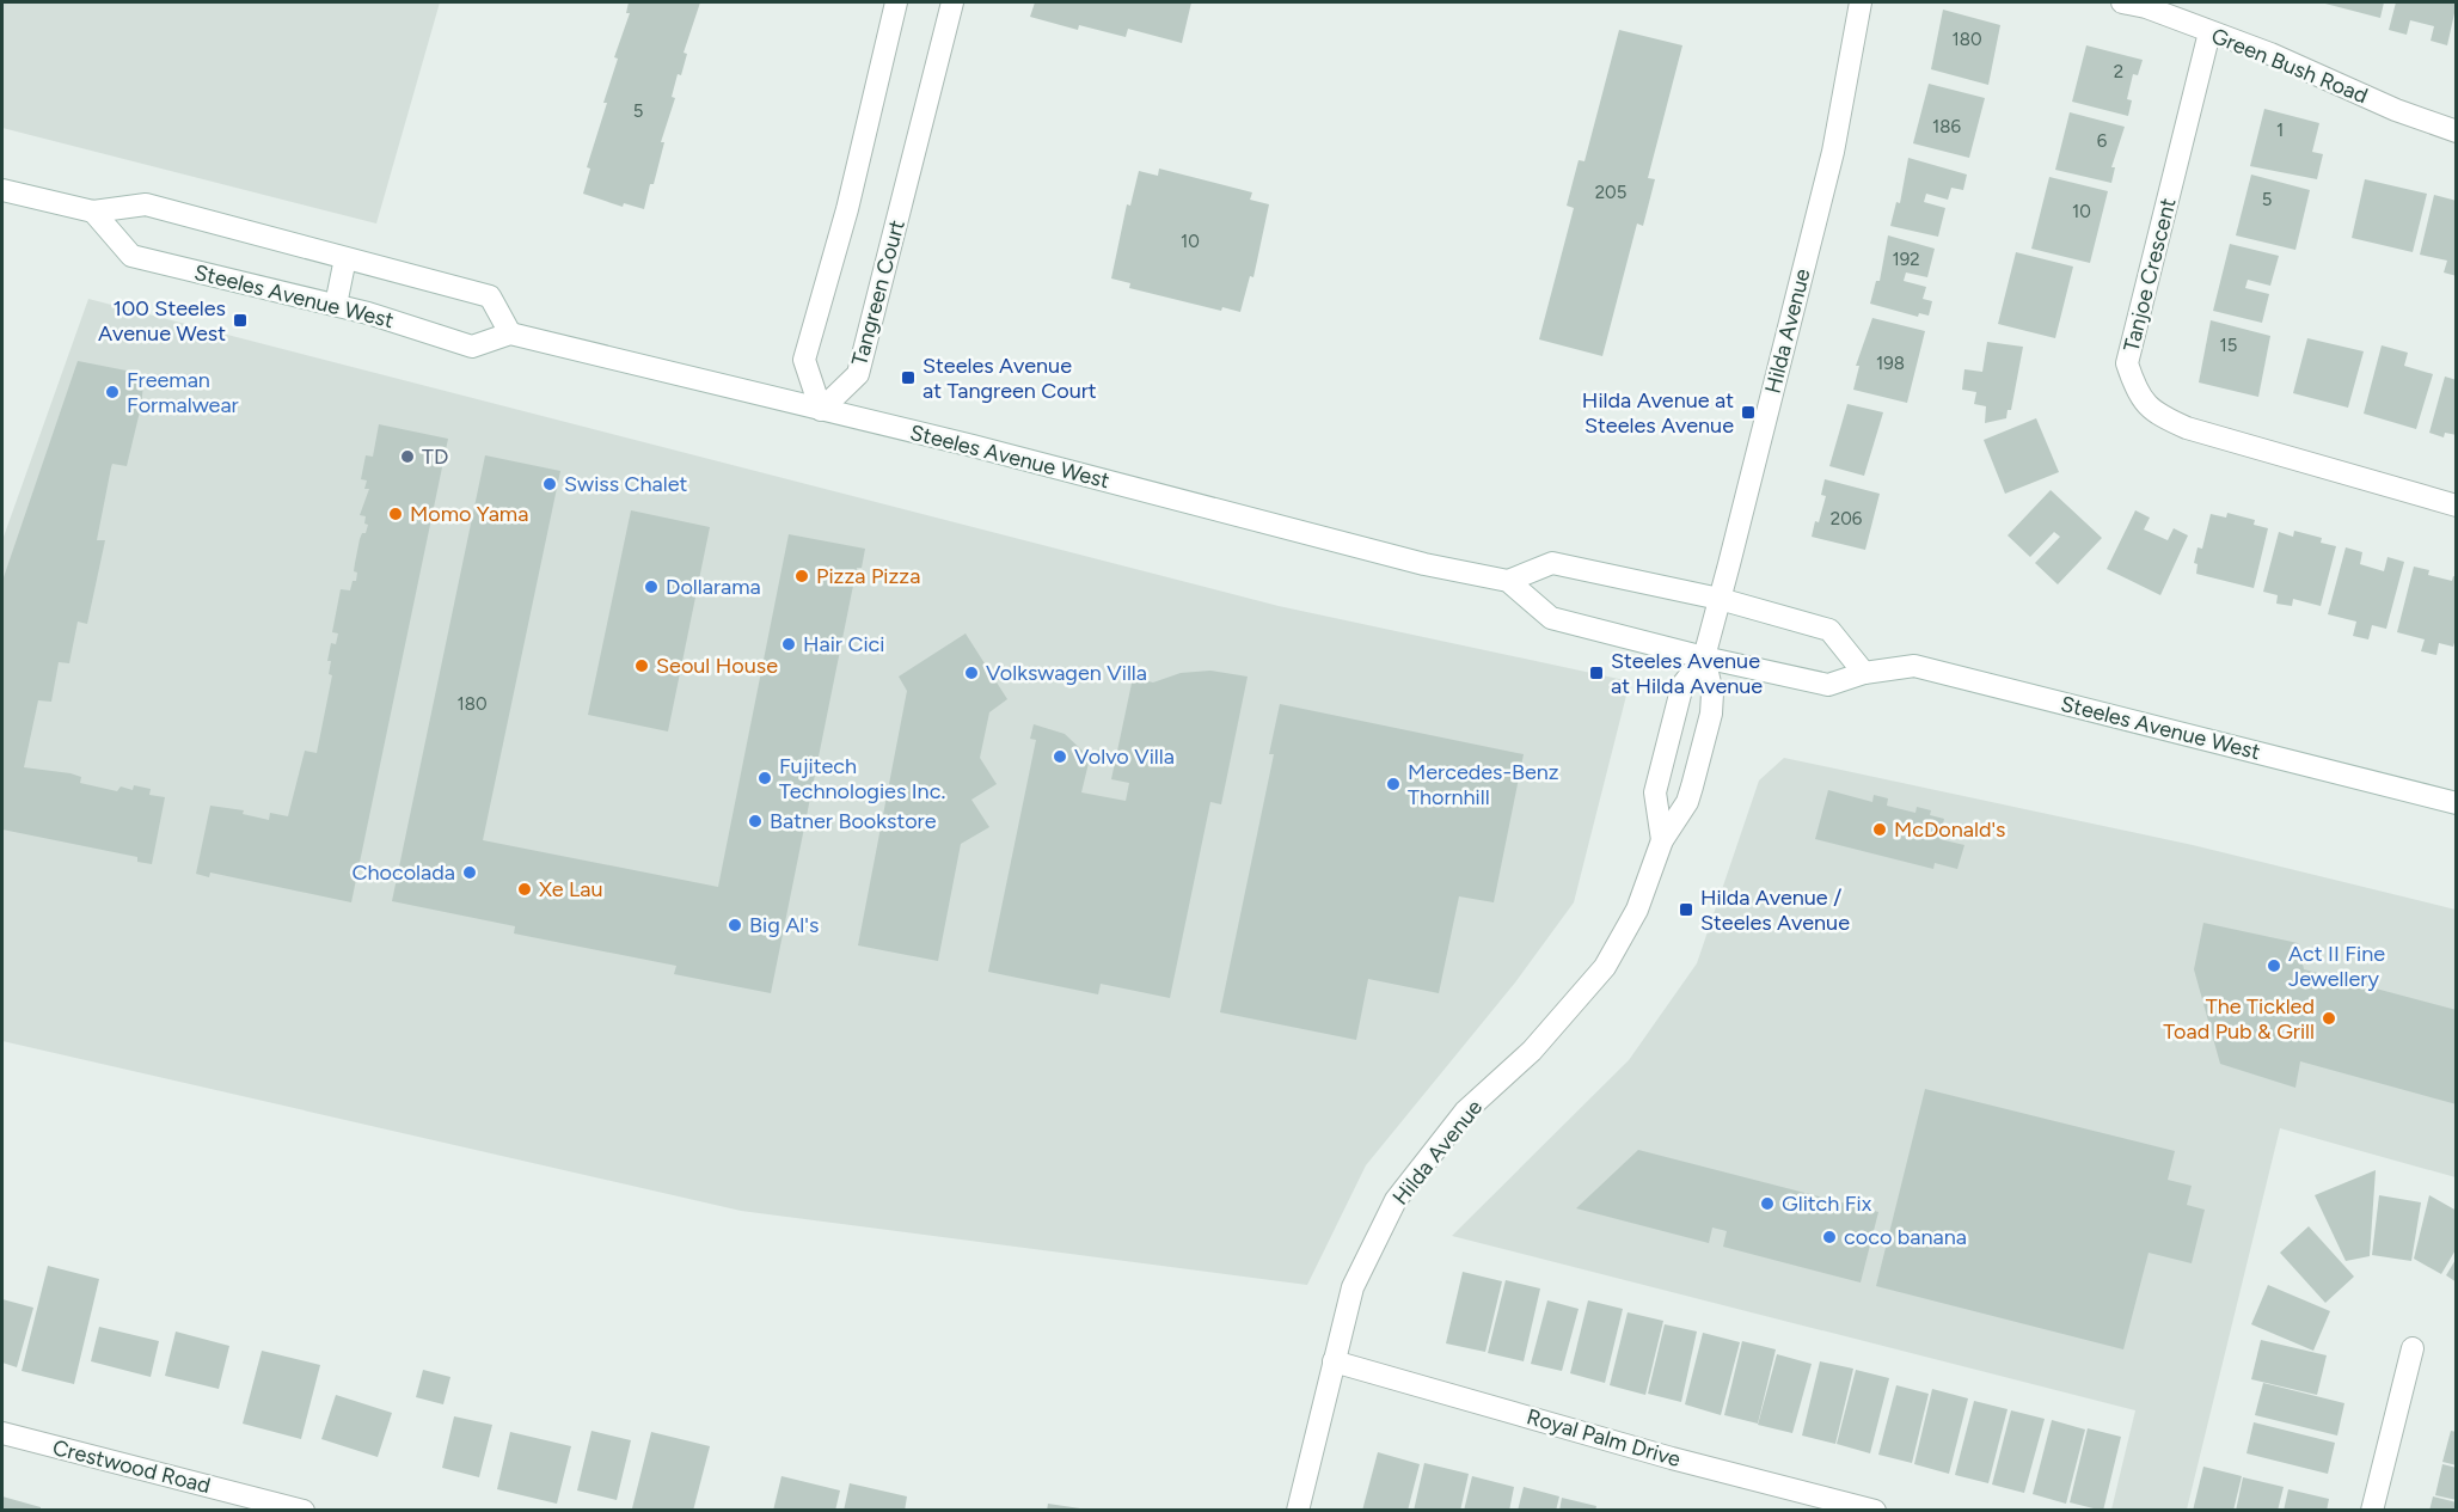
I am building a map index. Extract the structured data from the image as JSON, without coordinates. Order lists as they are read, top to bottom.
{
  "streets": {
    "street": [
      "Green Bush Road",
      "Tanjoe Crescent",
      "Tangreen Court",
      "Steeles Avenue West",
      "Hilda Avenue",
      "Royal Palm Drive",
      "Crestwood Road"
    ]
  },
  "crossings": [
    ["Green Bush Road", "Tanjoe Crescent"],
    ["Tangreen Court", "Steeles Avenue West"],
    ["Steeles Avenue West", "Hilda Avenue"],
    ["Hilda Avenue", "Royal Palm Drive"]
  ],
  "places": {
    "transit": [
      "100 Steeles Avenue West",
      "Steeles Avenue at Tangreen Court",
      "Hilda Avenue at Steeles Avenue",
      "Steeles Avenue at Hilda Avenue",
      "Hilda Avenue / Steeles Avenue"
    ],
    "other": [
      "Freeman Formalwear",
      "TD",
      "Swiss Chalet",
      "Momo Yama",
      "Pizza Pizza",
      "Dollarama",
      "Hair Cici",
      "Seoul House",
      "Volkswagen Villa",
      "Volvo Villa",
      "Fujitech Technologies Inc.",
      "Mercedes-Benz Thornhill",
      "Batner Bookstore",
      "McDonald's",
      "Chocolada",
      "Xe Lau",
      "Big Al's",
      "Act II Fine Jewellery",
      "The Tickled Toad Pub & Grill",
      "Glitch Fix",
      "coco banana"
    ]
  },
  "house_numbers": [
    "180",
    "2",
    "5",
    "186",
    "1",
    "6",
    "205",
    "5",
    "10",
    "10",
    "192",
    "15",
    "198",
    "206",
    "180"
  ]
}
